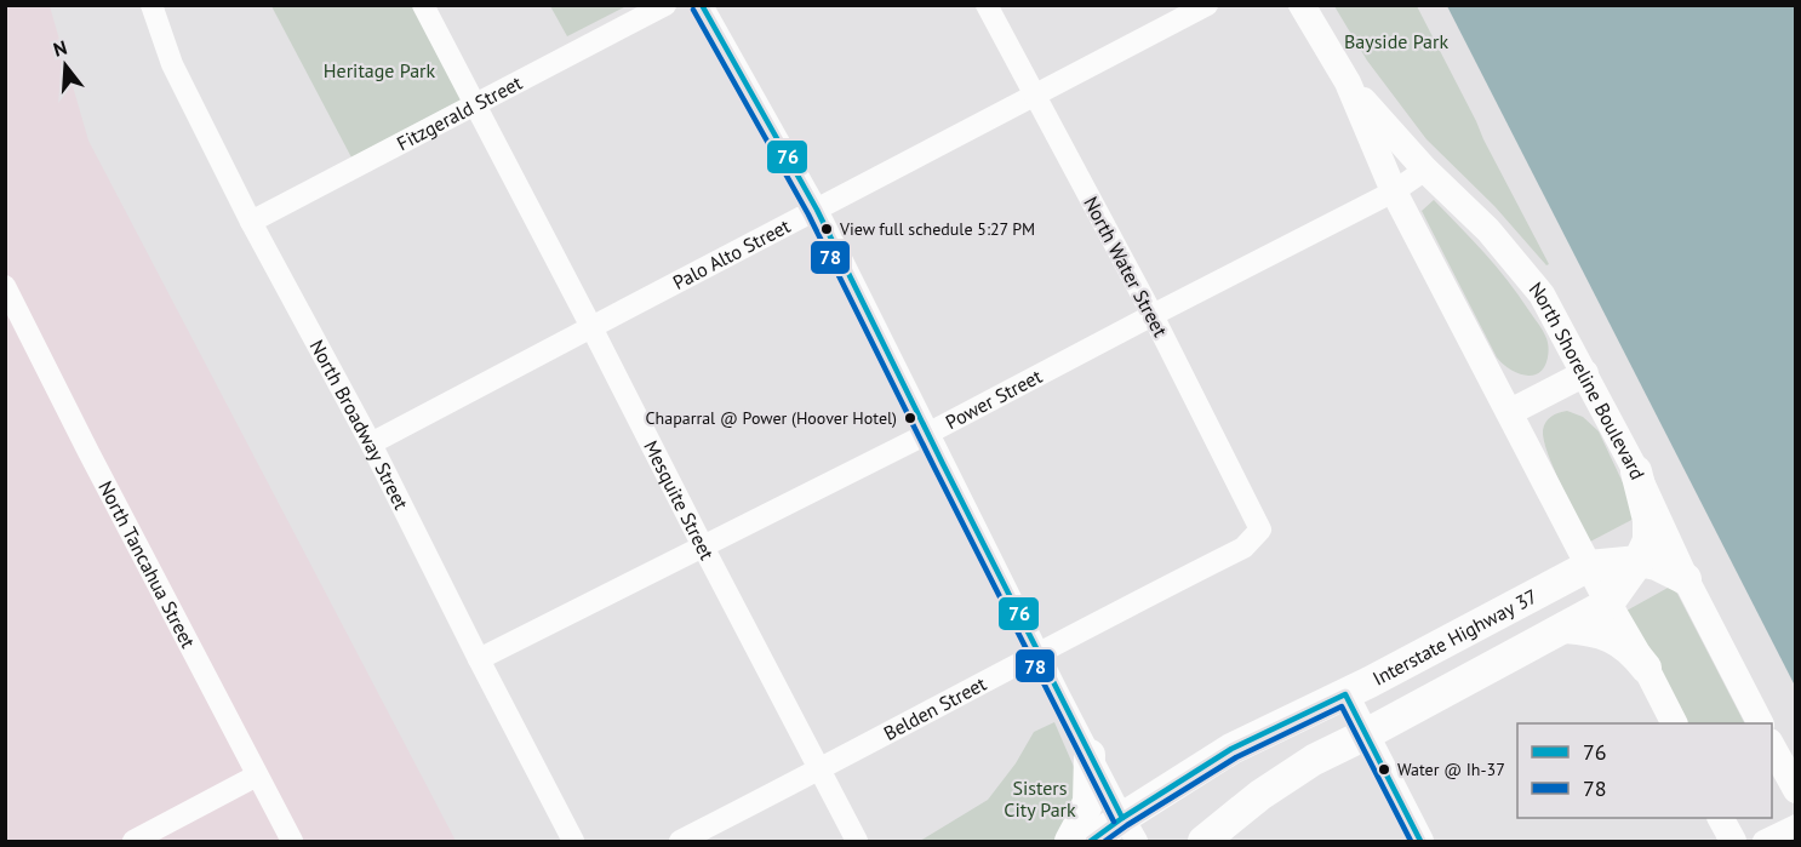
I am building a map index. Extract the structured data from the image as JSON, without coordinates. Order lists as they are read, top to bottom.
{
  "streets": {
    "highway": ["Interstate Highway 37"],
    "main road": ["North Shoreline Boulevard"],
    "street": [
      "Fitzgerald Street",
      "Palo Alto Street",
      "North Water Street",
      "Power Street",
      "North Broadway Street",
      "Mesquite Street",
      "North Tancahua Street",
      "Belden Street"
    ]
  },
  "crossings": [
    ["Fitzgerald Street", "North Broadway Street"],
    ["Fitzgerald Street", "Mesquite Street"],
    ["Palo Alto Street", "North Water Street"],
    ["Palo Alto Street", "North Broadway Street"],
    ["Palo Alto Street", "Mesquite Street"],
    ["North Water Street", "Power Street"],
    ["North Water Street", "Belden Street"],
    ["North Shoreline Boulevard", "Power Street"],
    ["North Shoreline Boulevard", "Interstate Highway 37"],
    ["Power Street", "North Broadway Street"],
    ["Power Street", "Mesquite Street"],
    ["Mesquite Street", "Belden Street"]
  ],
  "parks": ["Bayside Park", "Heritage Park", "Sisters City Park"],
  "places": ["View full schedule 5:27 PM", "Chaparral @ Power (Hoover Hotel)", "Water @ Ih-37"],
  "lines": ["transit line 76", "transit line 78"],
  "legend": ["76", "78"],
  "north": "top"
}
